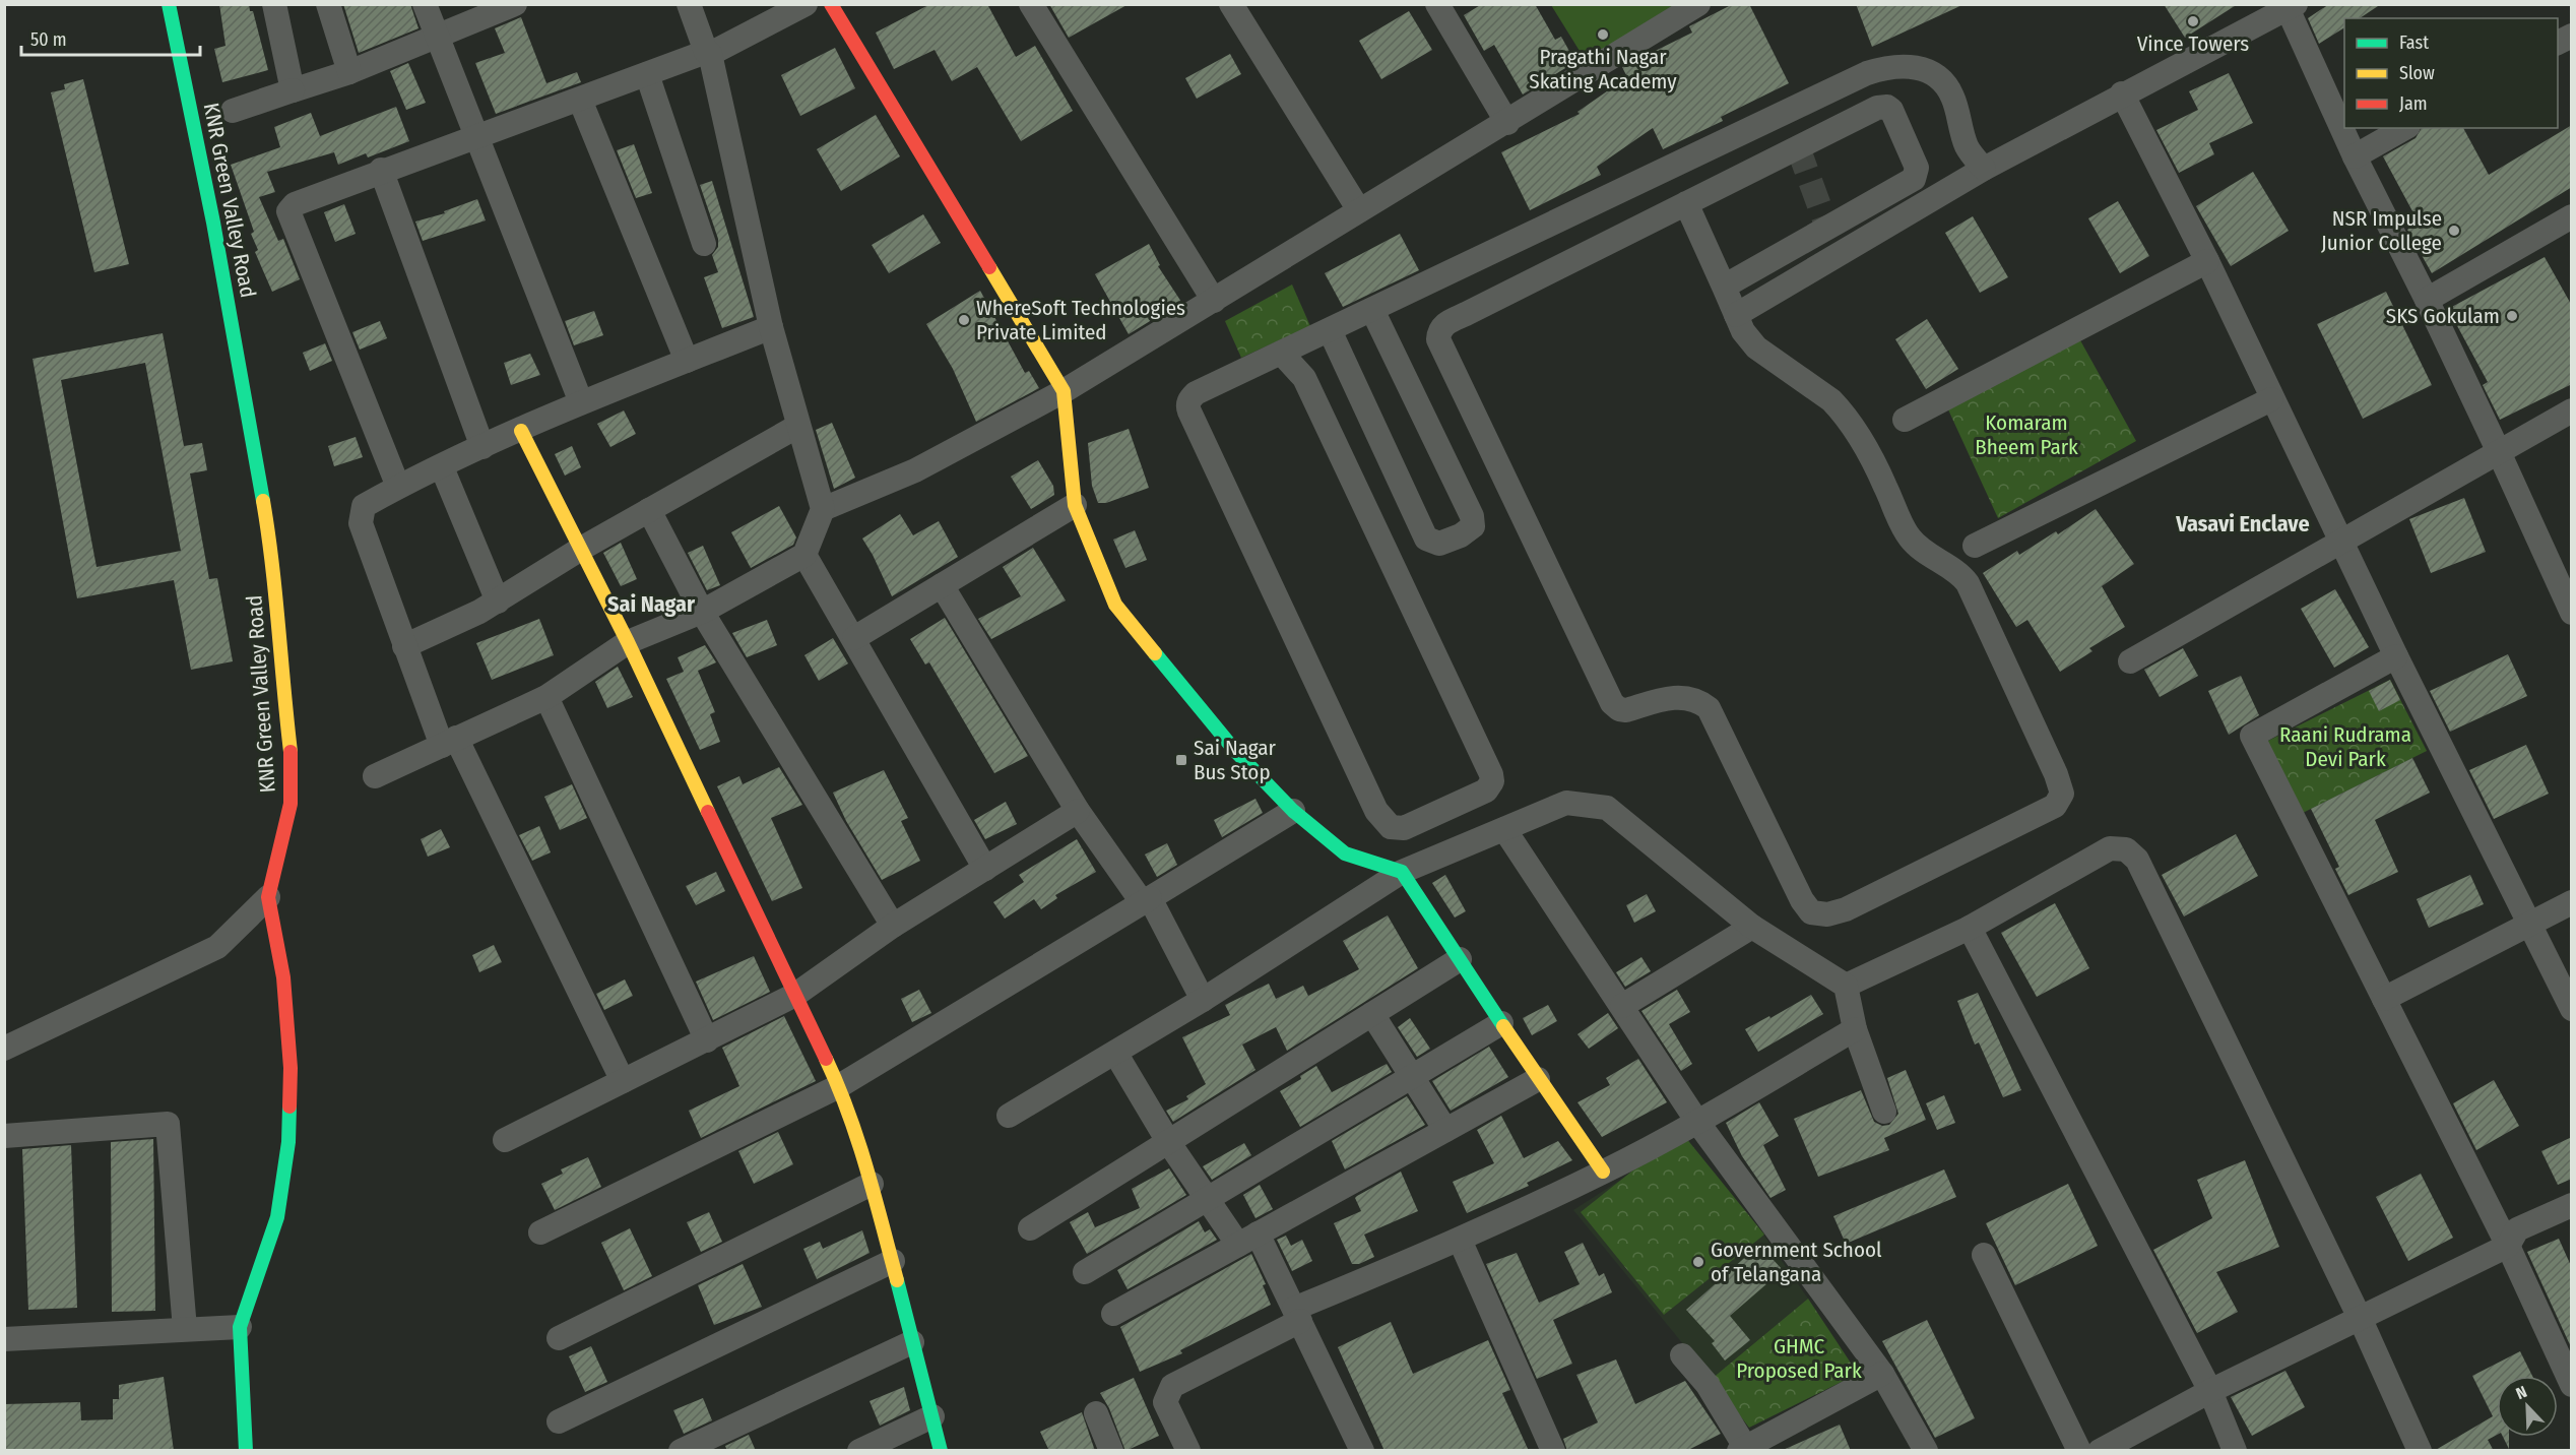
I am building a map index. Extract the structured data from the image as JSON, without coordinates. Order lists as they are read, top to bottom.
{
  "streets": {
    "street": ["KNR Green Valley Road"]
  },
  "districts": ["Vasavi Enclave", "Sai Nagar"],
  "parks": ["Komaram Bheem Park", "Raani Rudrama Devi Park", "GHMC Proposed Park"],
  "places": {
    "other": [
      "Vince Towers",
      "Pragathi Nagar Skating Academy",
      "NSR Impulse Junior College",
      "SKS Gokulam",
      "WhereSoft Technologies Private Limited",
      "Government School of Telangana"
    ],
    "transit": ["Sai Nagar Bus Stop"]
  },
  "legend": ["Fast", "Slow", "Jam"],
  "scale_bar": "50 m",
  "north": "top left"
}
